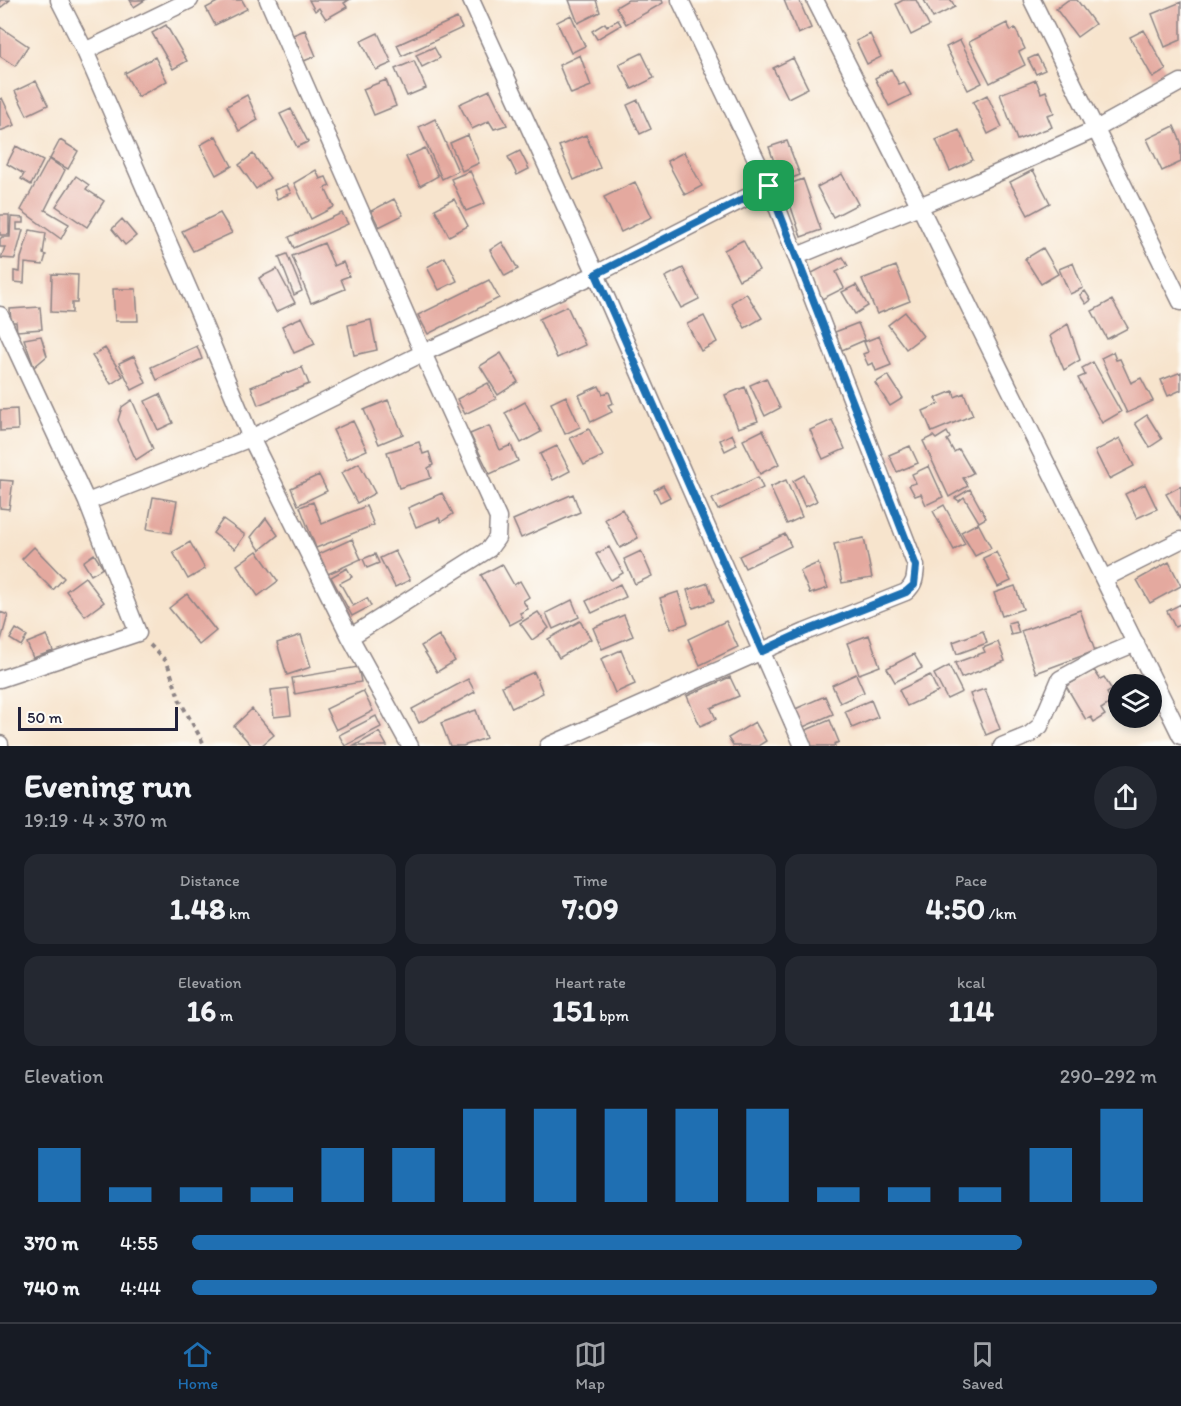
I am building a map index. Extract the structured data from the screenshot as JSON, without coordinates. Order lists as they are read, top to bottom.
{
  "scale_bar": "50 m",
  "page": {
    "scale": "50 m",
    "heading": ["Evening run", "19:19 · 4 × 370 m"],
    "stats": [
      ["Distance", "1.48 km"],
      ["Time", "7:09"],
      ["Pace", "4:50 /km"],
      ["Elevation", "16 m"],
      ["Heart rate", "151 bpm"],
      ["kcal", "114"]
    ],
    "chart": ["Elevation", "290–292 m"],
    "list": [
      {
        "name": "370 m",
        "note": "4:55"
      },
      {
        "name": "740 m",
        "note": "4:44"
      }
    ],
    "tabs": ["Home", "Map", "Saved"]
  }
}
